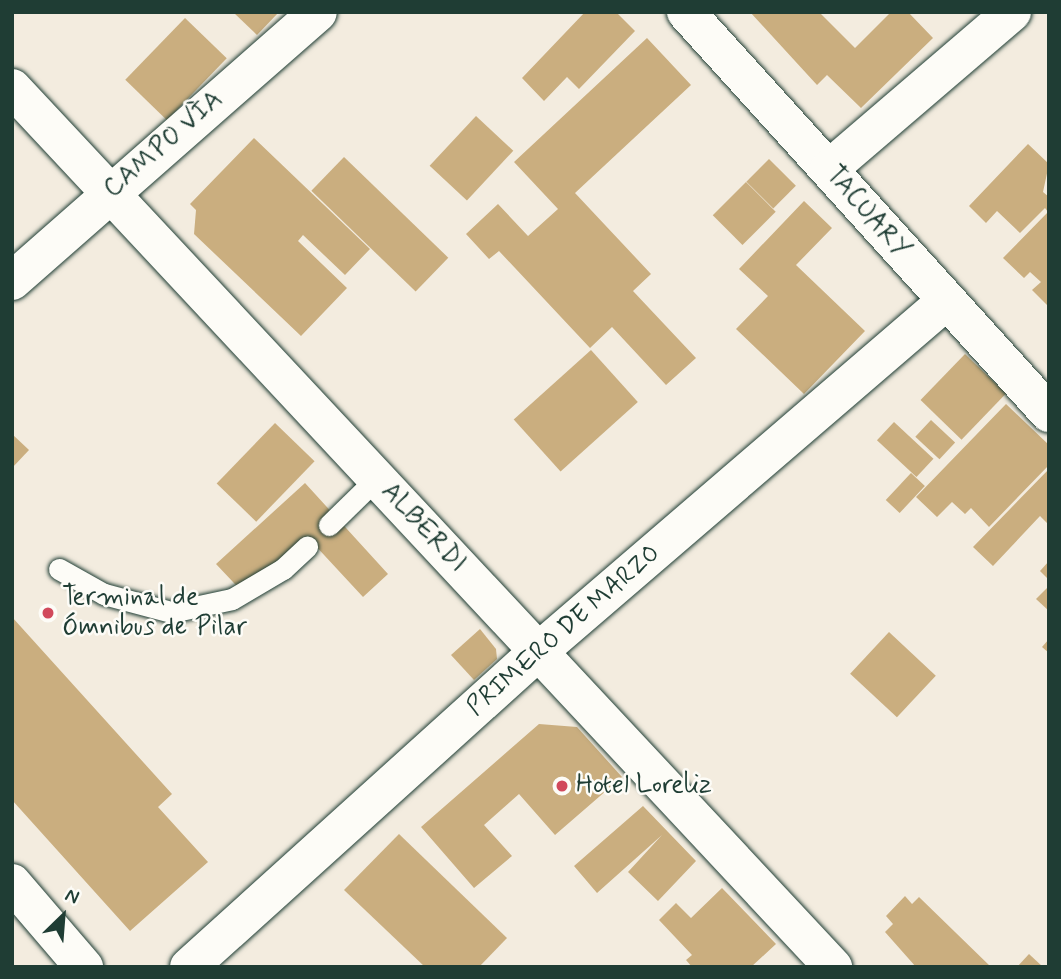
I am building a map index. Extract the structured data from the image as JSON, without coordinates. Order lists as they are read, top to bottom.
{
  "streets": {
    "street": [
      "CAMPO VÌA",
      "TACUARY",
      "ALBERDI",
      "PRIMERO DE MARZO"
    ]
  },
  "crossings": [
    ["CAMPO VÌA", "ALBERDI"],
    ["TACUARY", "PRIMERO DE MARZO"],
    ["ALBERDI", "PRIMERO DE MARZO"]
  ],
  "places": ["Terminal de Ómnibus de Pilar", "Hotel Loreliz"],
  "north": "top right"
}
